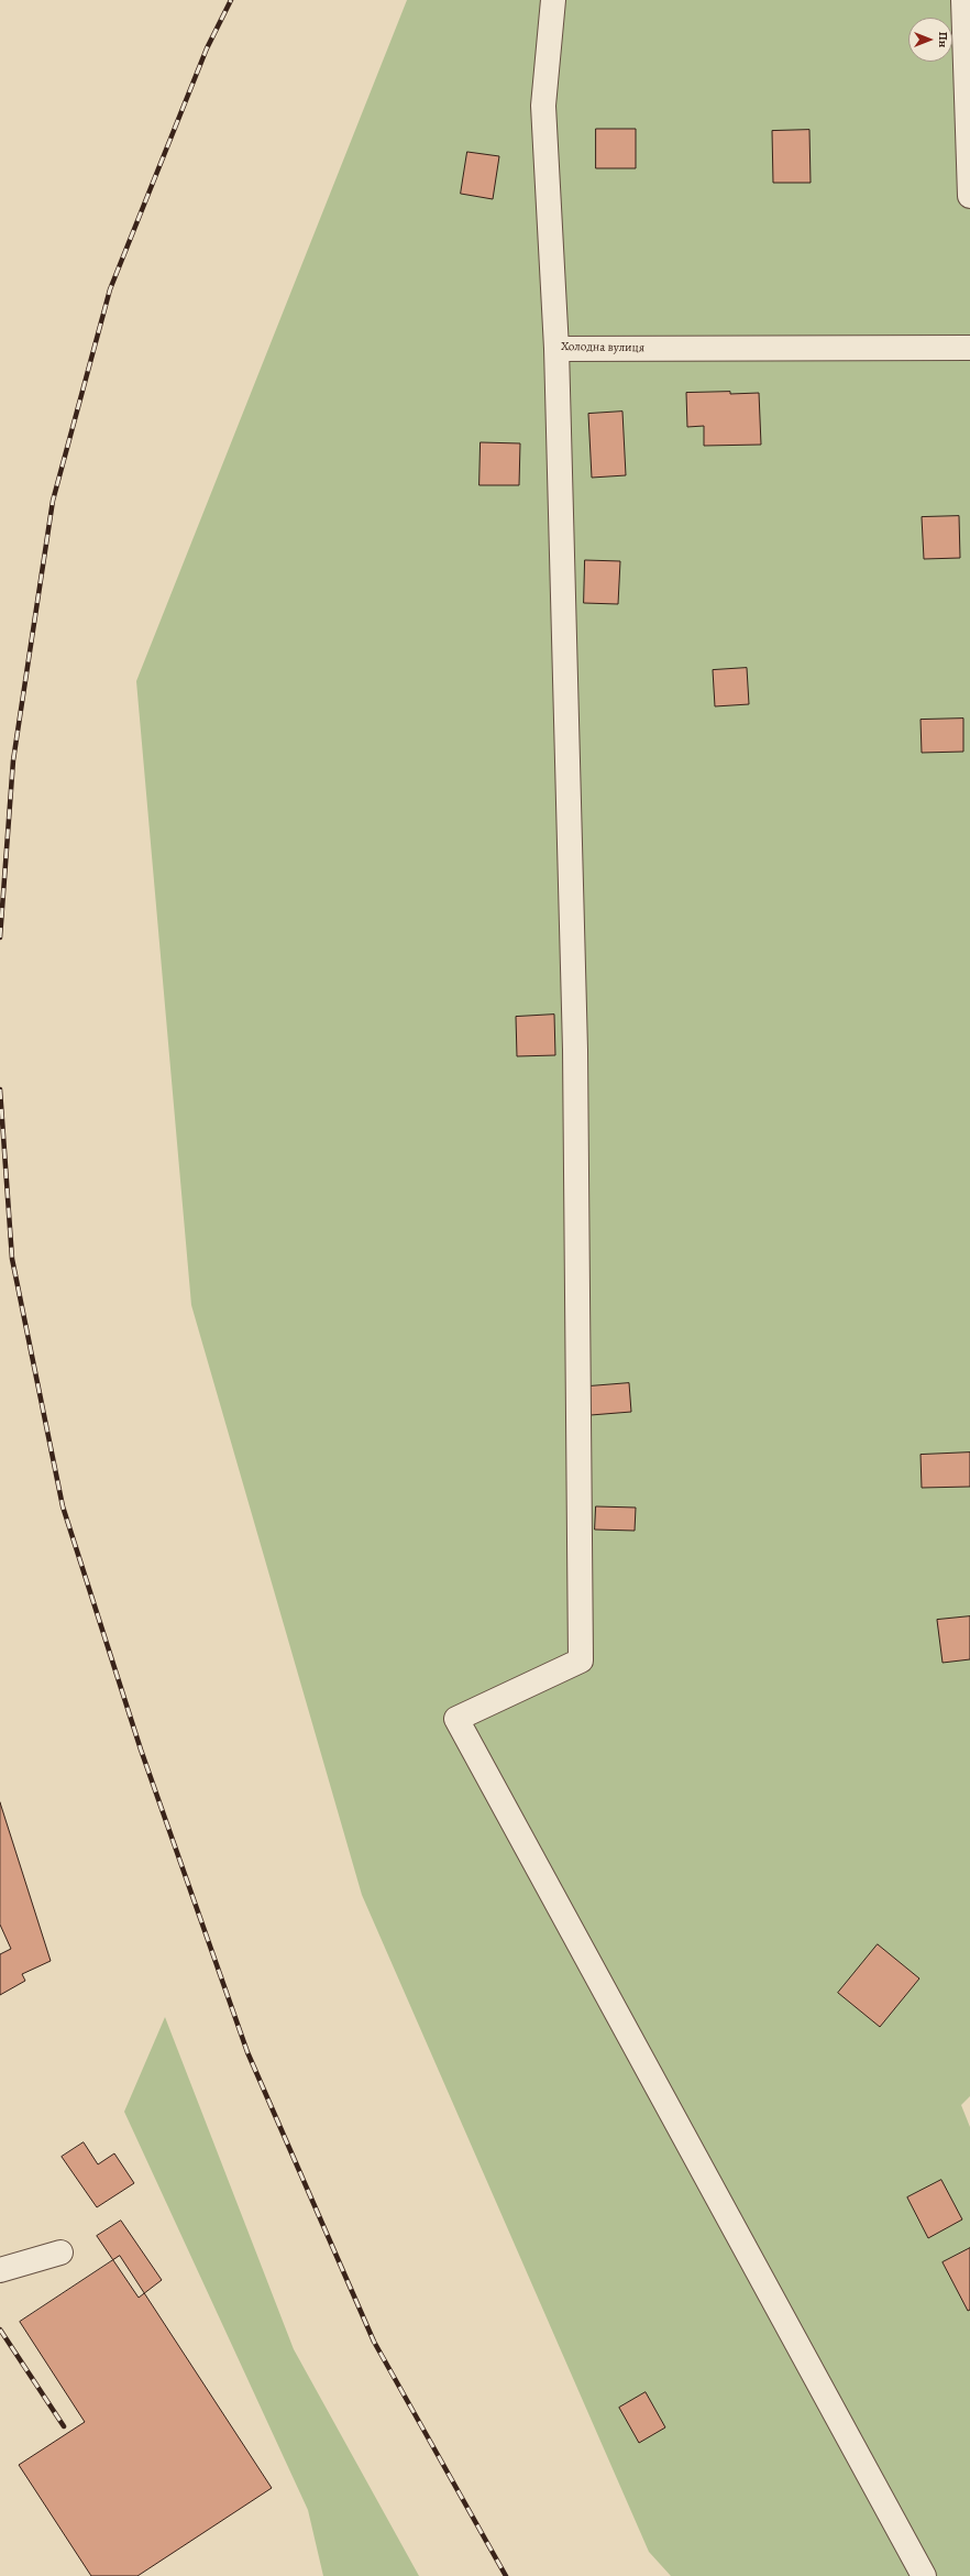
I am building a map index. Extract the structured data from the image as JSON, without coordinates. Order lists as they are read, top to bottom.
{
  "streets": {
    "street": ["Холодна вулиця"]
  },
  "north": "right"
}
